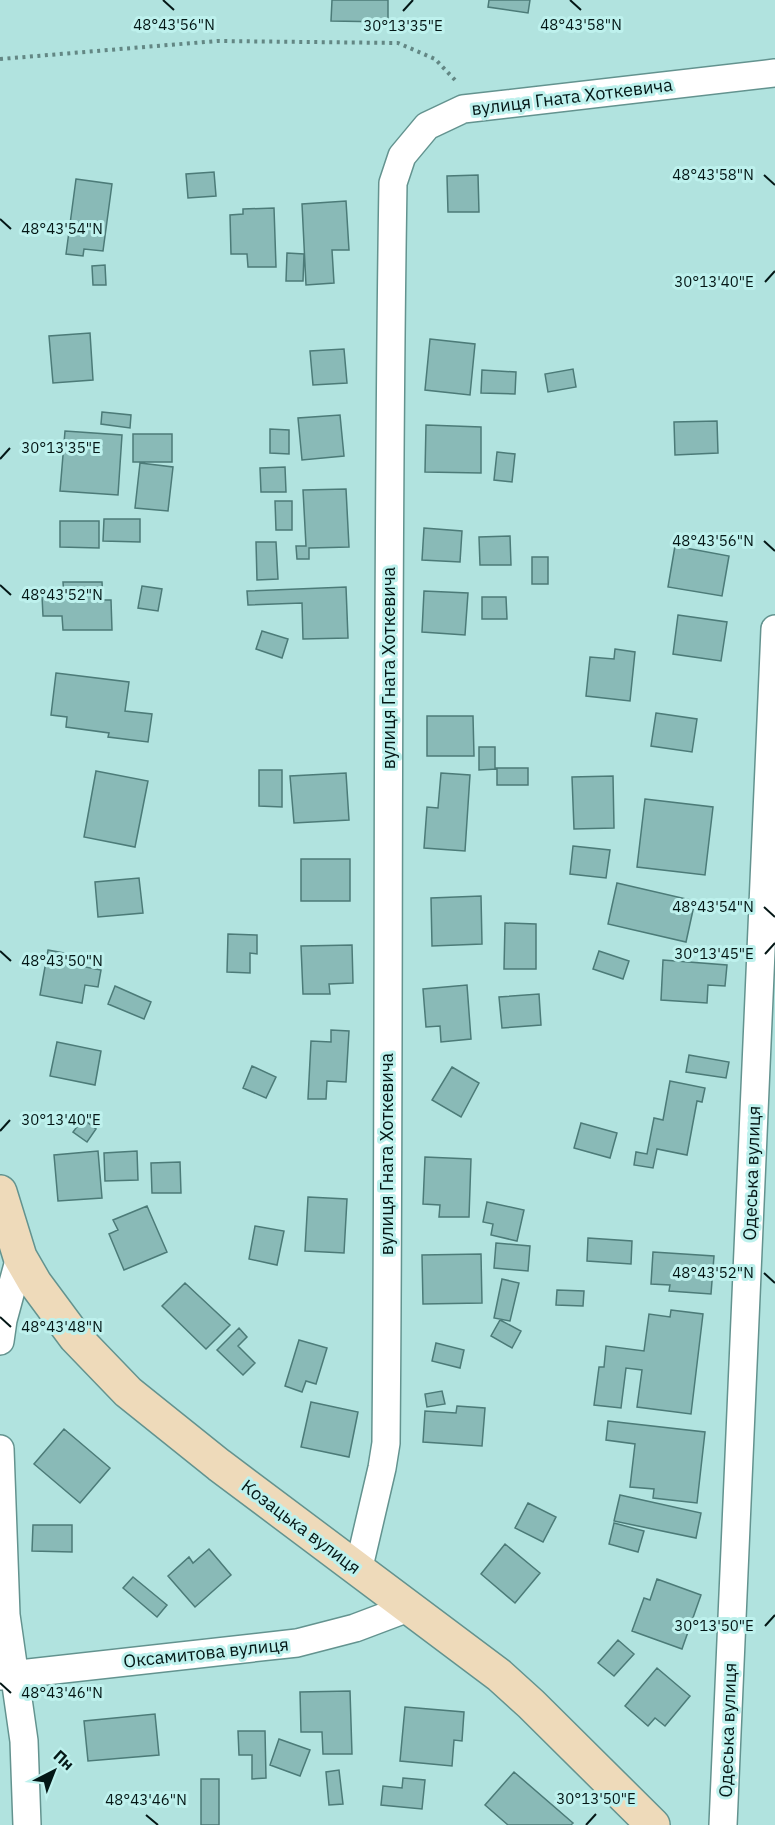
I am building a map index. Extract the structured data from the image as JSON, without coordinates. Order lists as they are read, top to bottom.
{
  "streets": {
    "main road": ["Козацька вулиця"],
    "street": ["вулиця Гната Хоткевича", "Одеська вулиця", "Оксамитова вулиця"]
  },
  "crossings": [
    ["вулиця Гната Хоткевича", "Козацька вулиця"],
    ["Козацька вулиця", "Оксамитова вулиця"]
  ],
  "north": "top right",
  "coordinates": [
    "48°43'56\"N",
    "48°43'58\"N",
    "30°13'35\"E",
    "48°43'54\"N",
    "30°13'40\"E",
    "48°43'52\"N",
    "30°13'45\"E",
    "48°43'50\"N",
    "48°43'48\"N",
    "30°13'50\"E",
    "48°43'46\"N"
  ]
}
